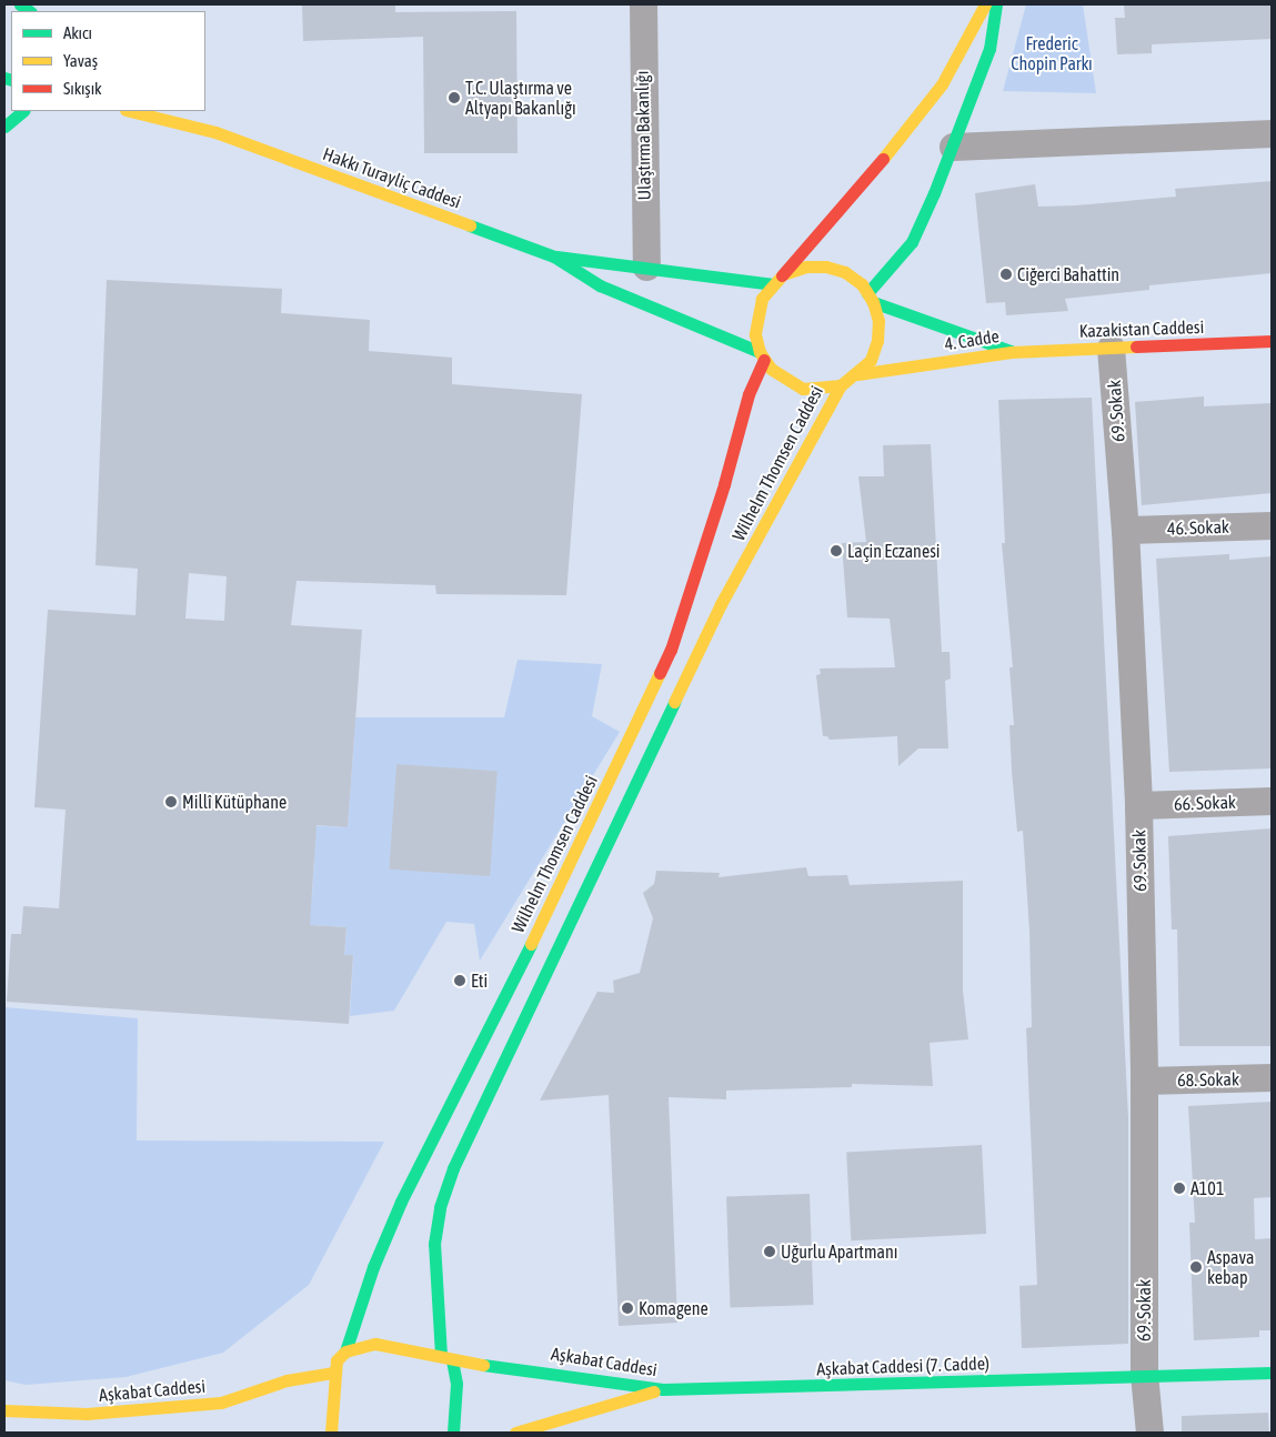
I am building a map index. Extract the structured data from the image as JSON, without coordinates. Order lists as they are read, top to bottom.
{
  "streets": {
    "main road": [
      "Hakkı Turayliç Caddesi",
      "Kazakistan Caddesi",
      "4. Cadde",
      "Wilhelm Thomsen Caddesi",
      "Aşkabat Caddesi",
      "Aşkabat Caddesi (7. Cadde)"
    ],
    "street": [
      "Ulaştırma Bakanlığı",
      "69. Sokak",
      "46. Sokak",
      "66. Sokak",
      "68. Sokak"
    ]
  },
  "crossings": [
    ["Ulaştırma Bakanlığı", "Hakkı Turayliç Caddesi"],
    ["Hakkı Turayliç Caddesi", "4. Cadde"],
    ["Hakkı Turayliç Caddesi", "Wilhelm Thomsen Caddesi"],
    ["Kazakistan Caddesi", "4. Cadde"],
    ["Kazakistan Caddesi", "69. Sokak"],
    ["4. Cadde", "Wilhelm Thomsen Caddesi"],
    ["69. Sokak", "46. Sokak"],
    ["69. Sokak", "66. Sokak"],
    ["69. Sokak", "68. Sokak"],
    ["69. Sokak", "Aşkabat Caddesi (7. Cadde)"],
    ["Wilhelm Thomsen Caddesi", "Aşkabat Caddesi"],
    ["Aşkabat Caddesi", "Aşkabat Caddesi (7. Cadde)"]
  ],
  "parks": ["Frederic Chopin Parkı"],
  "places": [
    "T.C. Ulaştırma ve Altyapı Bakanlığı",
    "Ciğerci Bahattin",
    "Laçin Eczanesi",
    "Millî Kütüphane",
    "Eti",
    "A101",
    "Uğurlu Apartmanı",
    "Aspava kebap",
    "Komagene"
  ],
  "legend": ["Akıcı", "Yavaş", "Sıkışık"]
}
